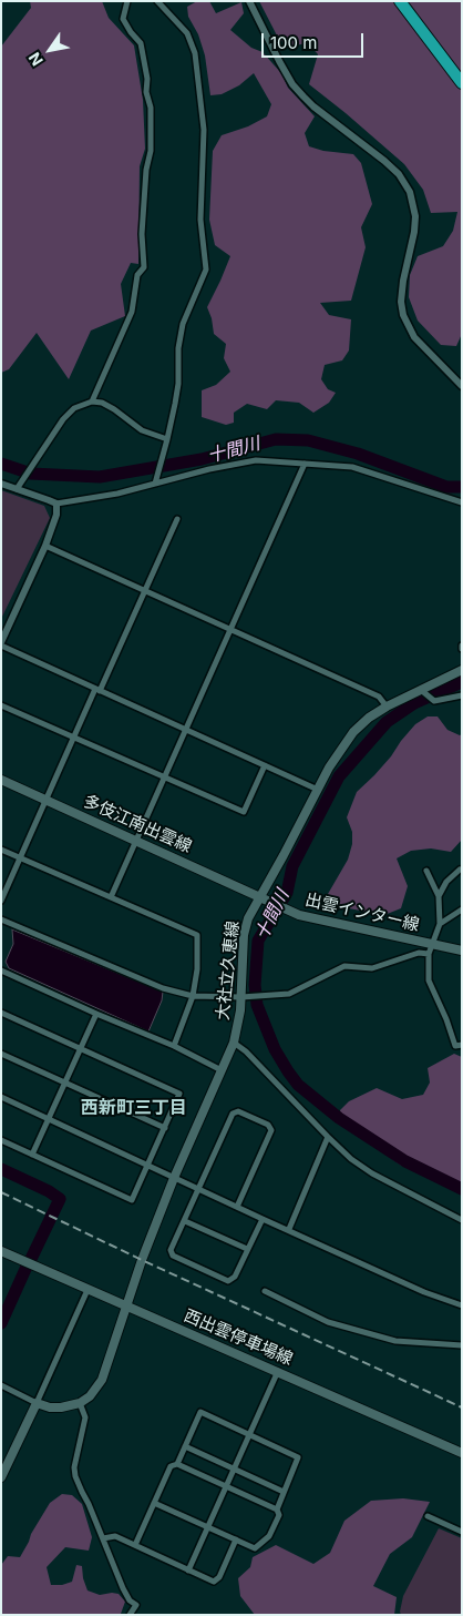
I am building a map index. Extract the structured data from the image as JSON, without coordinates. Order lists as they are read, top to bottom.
{
  "streets": {
    "main road": [
      "多伎江南出雲線",
      "出雲インター線",
      "大社立久恵線",
      "西出雲停車場線"
    ]
  },
  "crossings": [
    ["多伎江南出雲線", "出雲インター線"],
    ["多伎江南出雲線", "大社立久恵線"],
    ["出雲インター線", "大社立久恵線"],
    ["大社立久恵線", "西出雲停車場線"]
  ],
  "districts": ["西新町三丁目"],
  "water": ["十間川"],
  "scale_bar": "100 m",
  "north": "bottom left"
}
